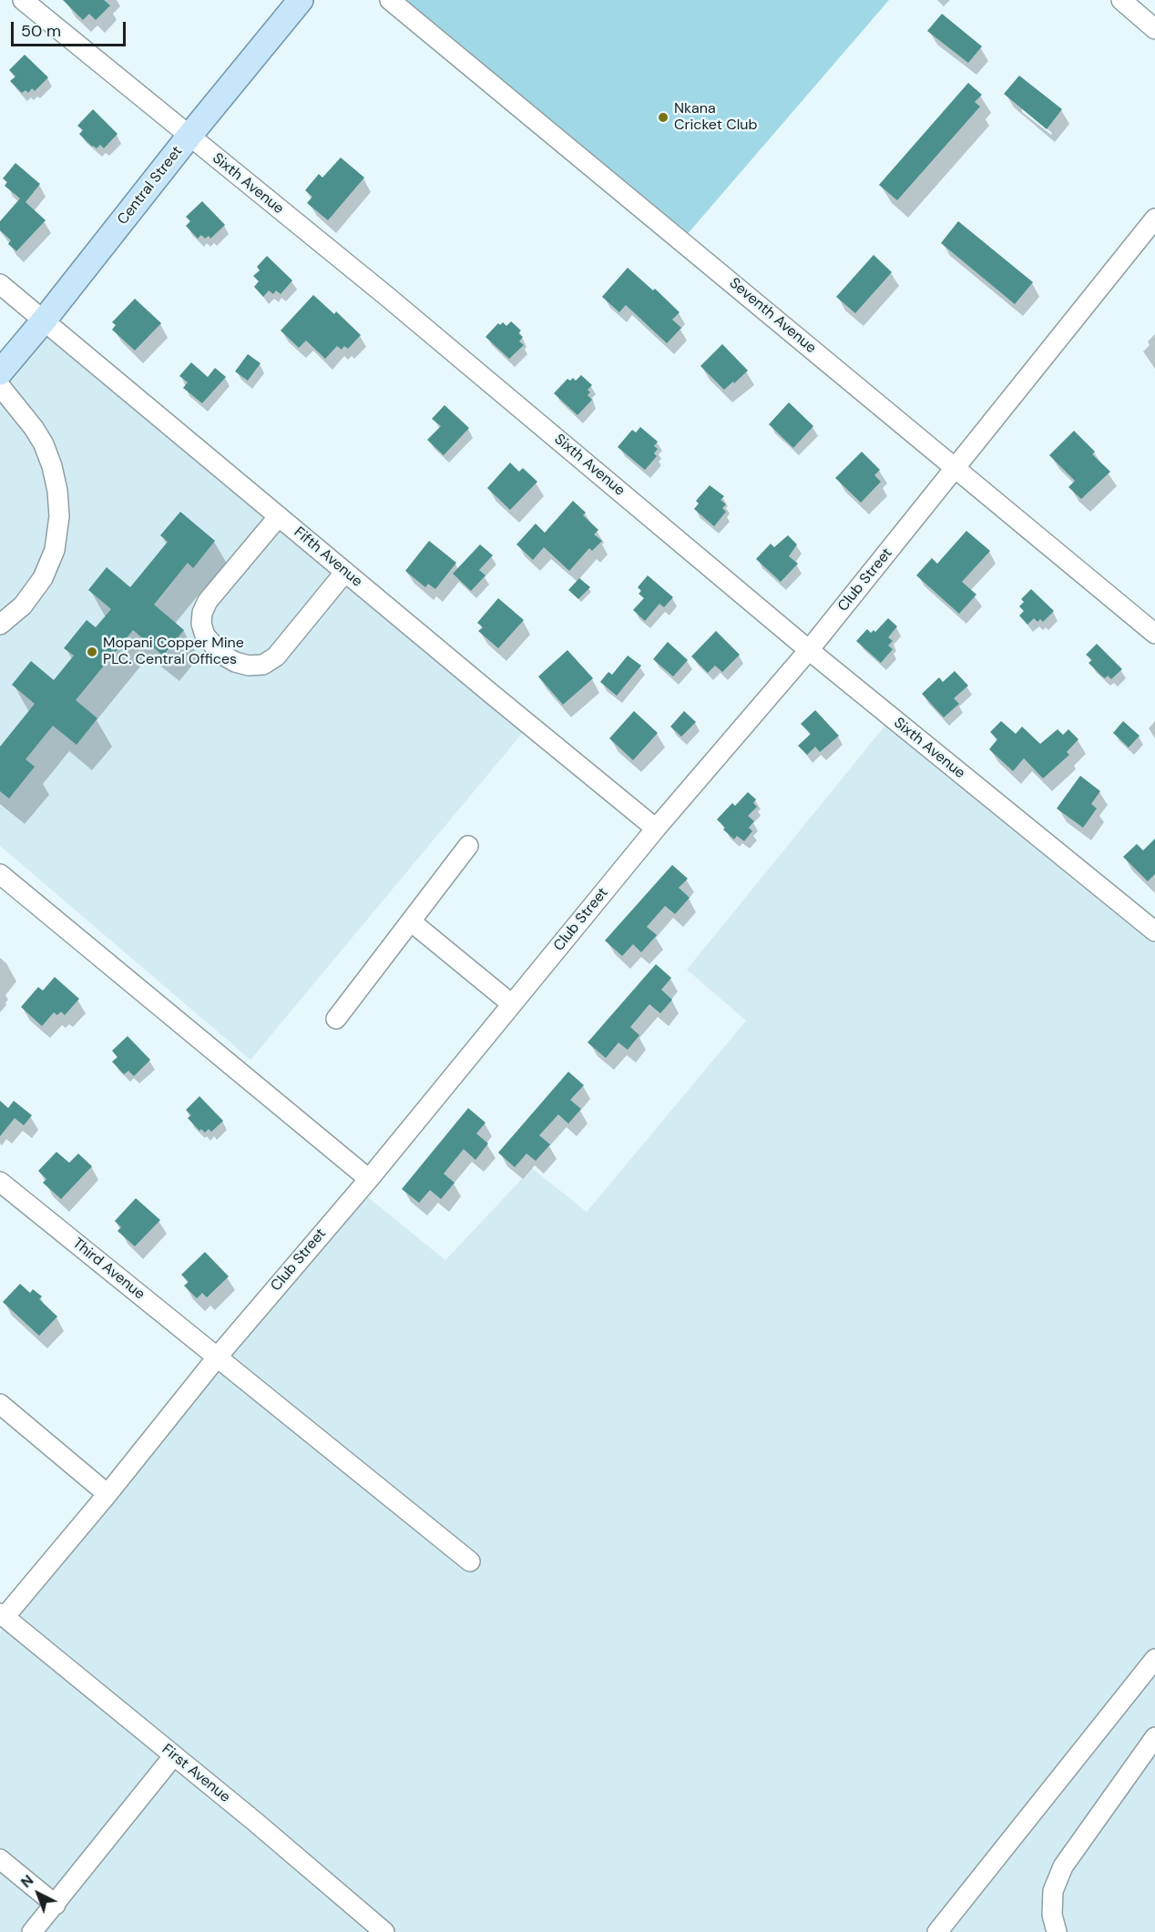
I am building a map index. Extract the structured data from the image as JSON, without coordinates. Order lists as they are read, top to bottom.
{
  "streets": {
    "main road": ["Central Street"],
    "street": [
      "Sixth Avenue",
      "Seventh Avenue",
      "Fifth Avenue",
      "Club Street",
      "Third Avenue",
      "First Avenue"
    ]
  },
  "crossings": [
    ["Sixth Avenue", "Central Street"],
    ["Sixth Avenue", "Club Street"],
    ["Central Street", "Fifth Avenue"],
    ["Seventh Avenue", "Club Street"],
    ["Fifth Avenue", "Club Street"],
    ["Club Street", "Third Avenue"],
    ["Club Street", "First Avenue"]
  ],
  "places": ["Nkana Cricket Club", "Mopani Copper Mine PLC. Central Offices"],
  "scale_bar": "50 m",
  "north": "top left"
}
